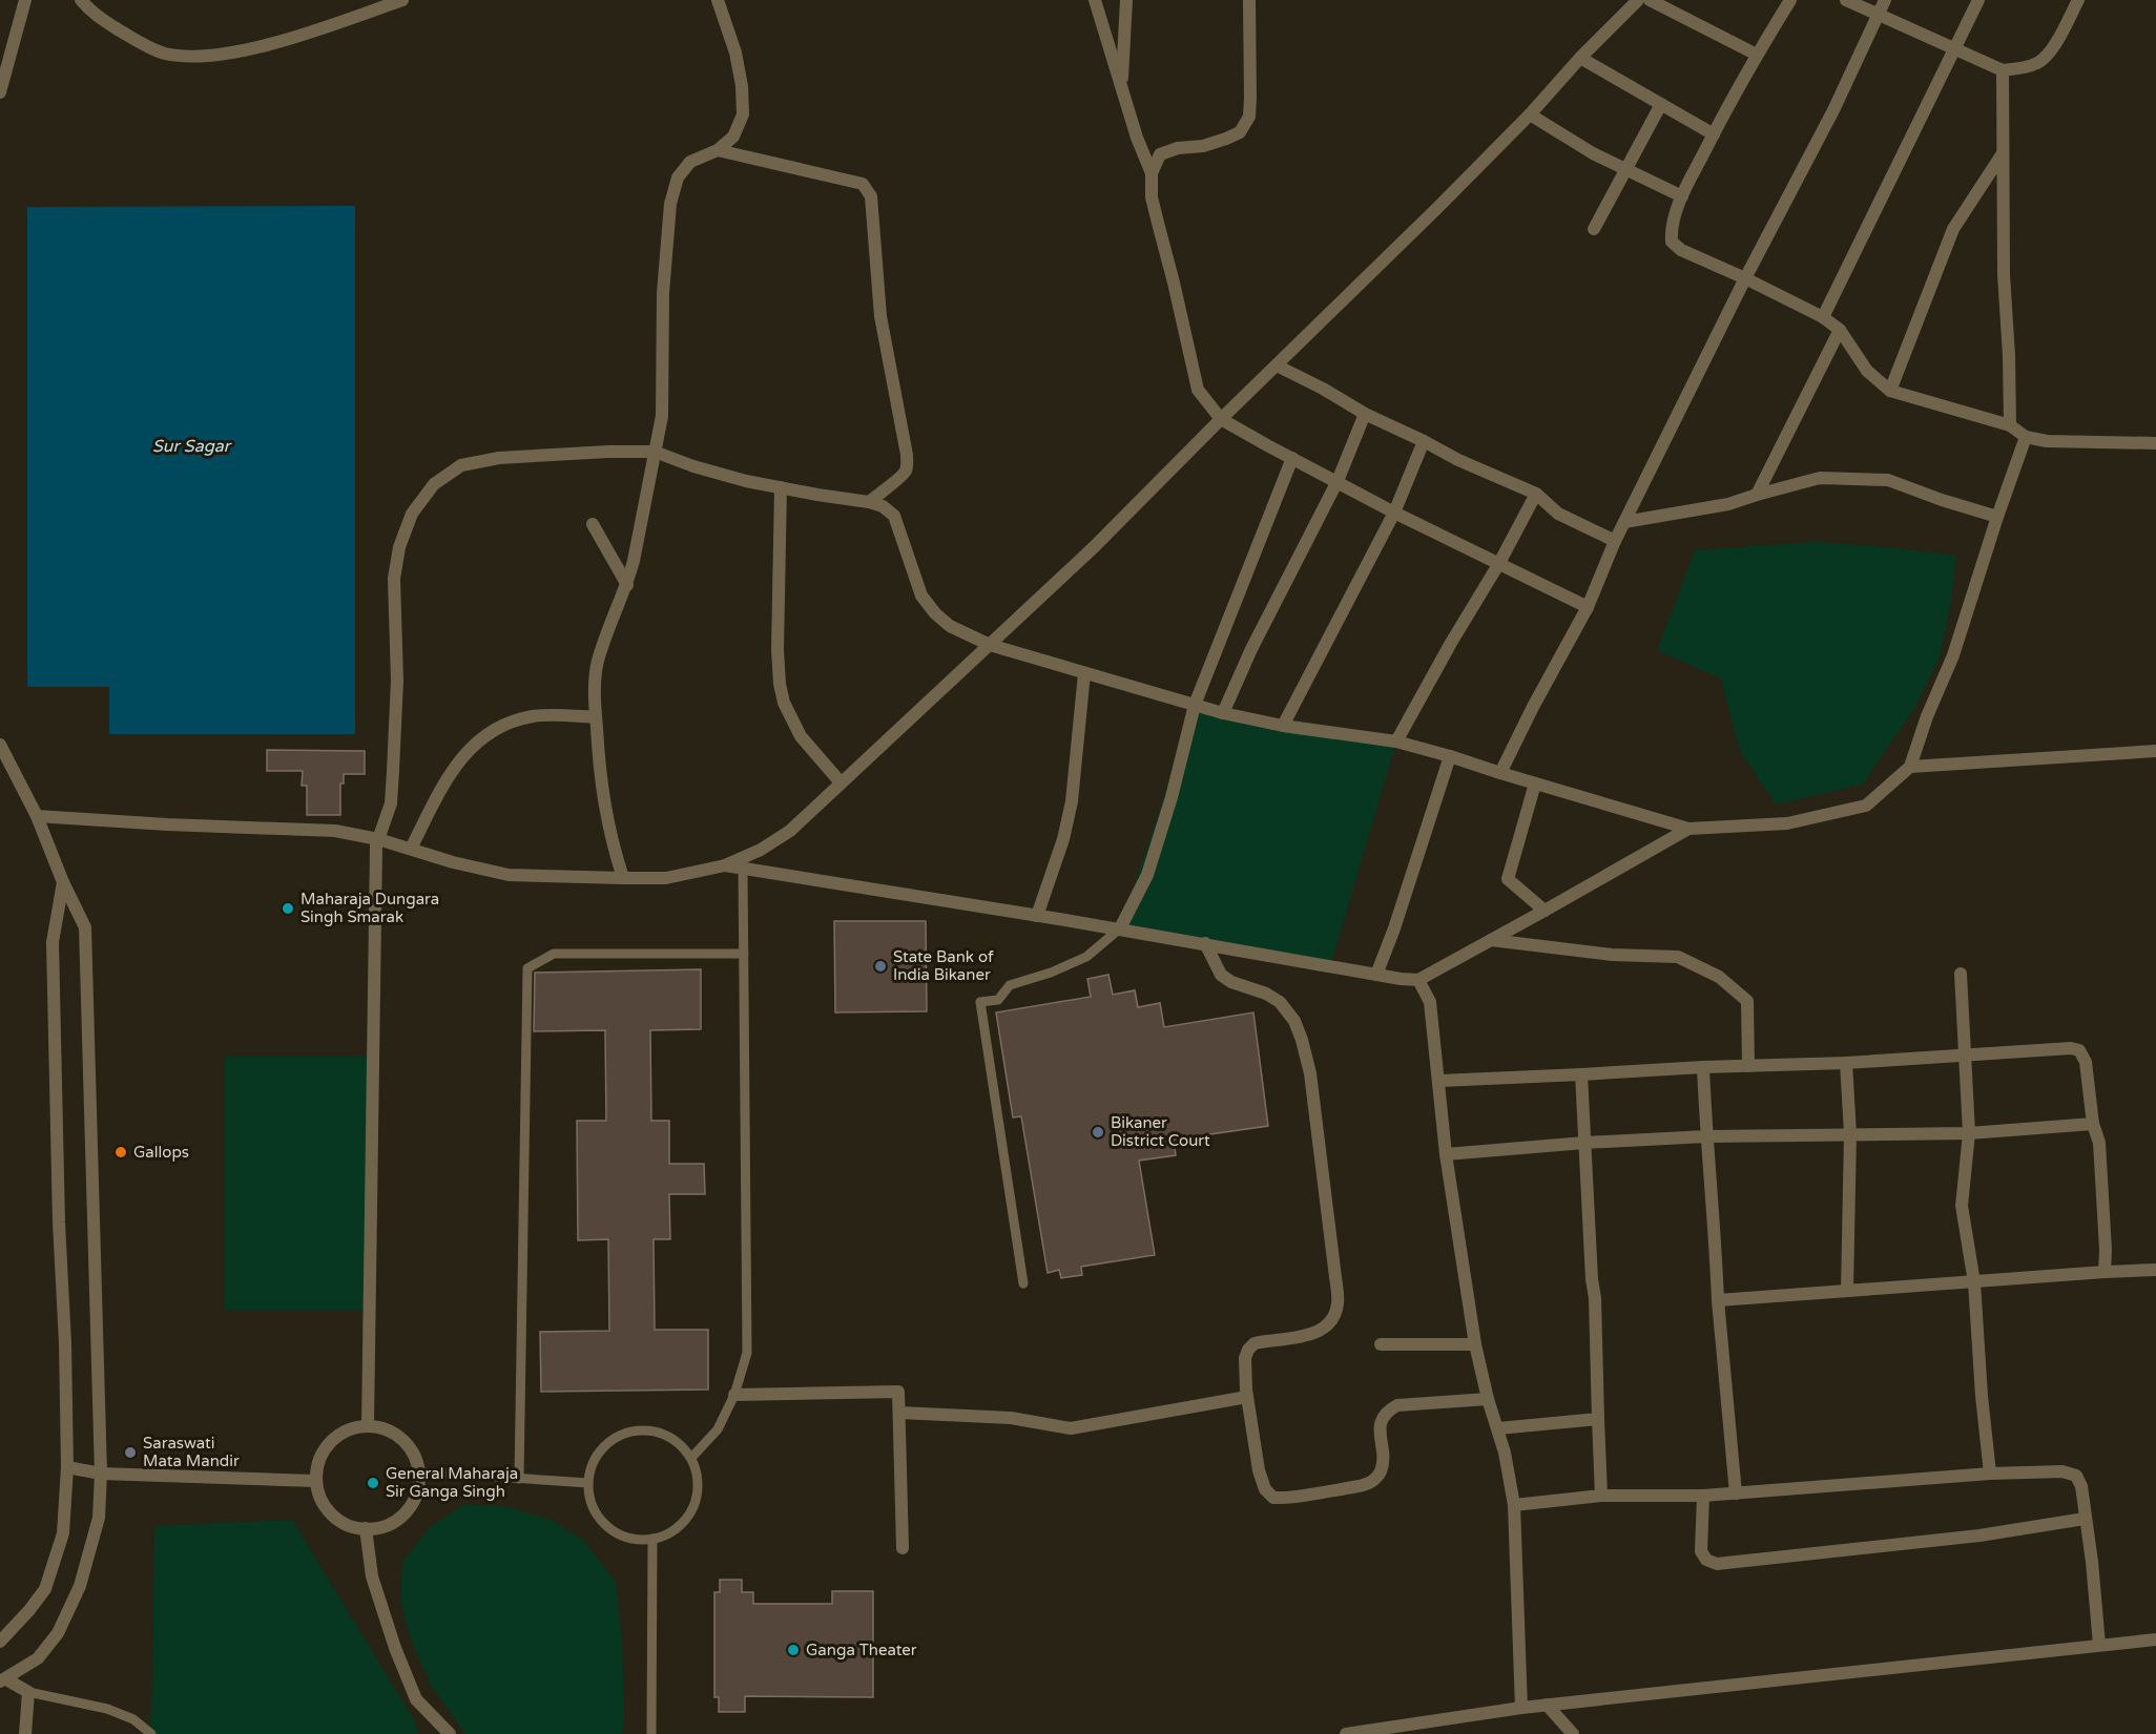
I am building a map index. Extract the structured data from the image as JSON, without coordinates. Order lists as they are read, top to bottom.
{
  "water": ["Sur Sagar"],
  "places": [
    "Maharaja Dungara Singh Smarak",
    "State Bank of India Bikaner",
    "Bikaner District Court",
    "Gallops",
    "Saraswati Mata Mandir",
    "General Maharaja Sir Ganga Singh",
    "Ganga Theater"
  ]
}
